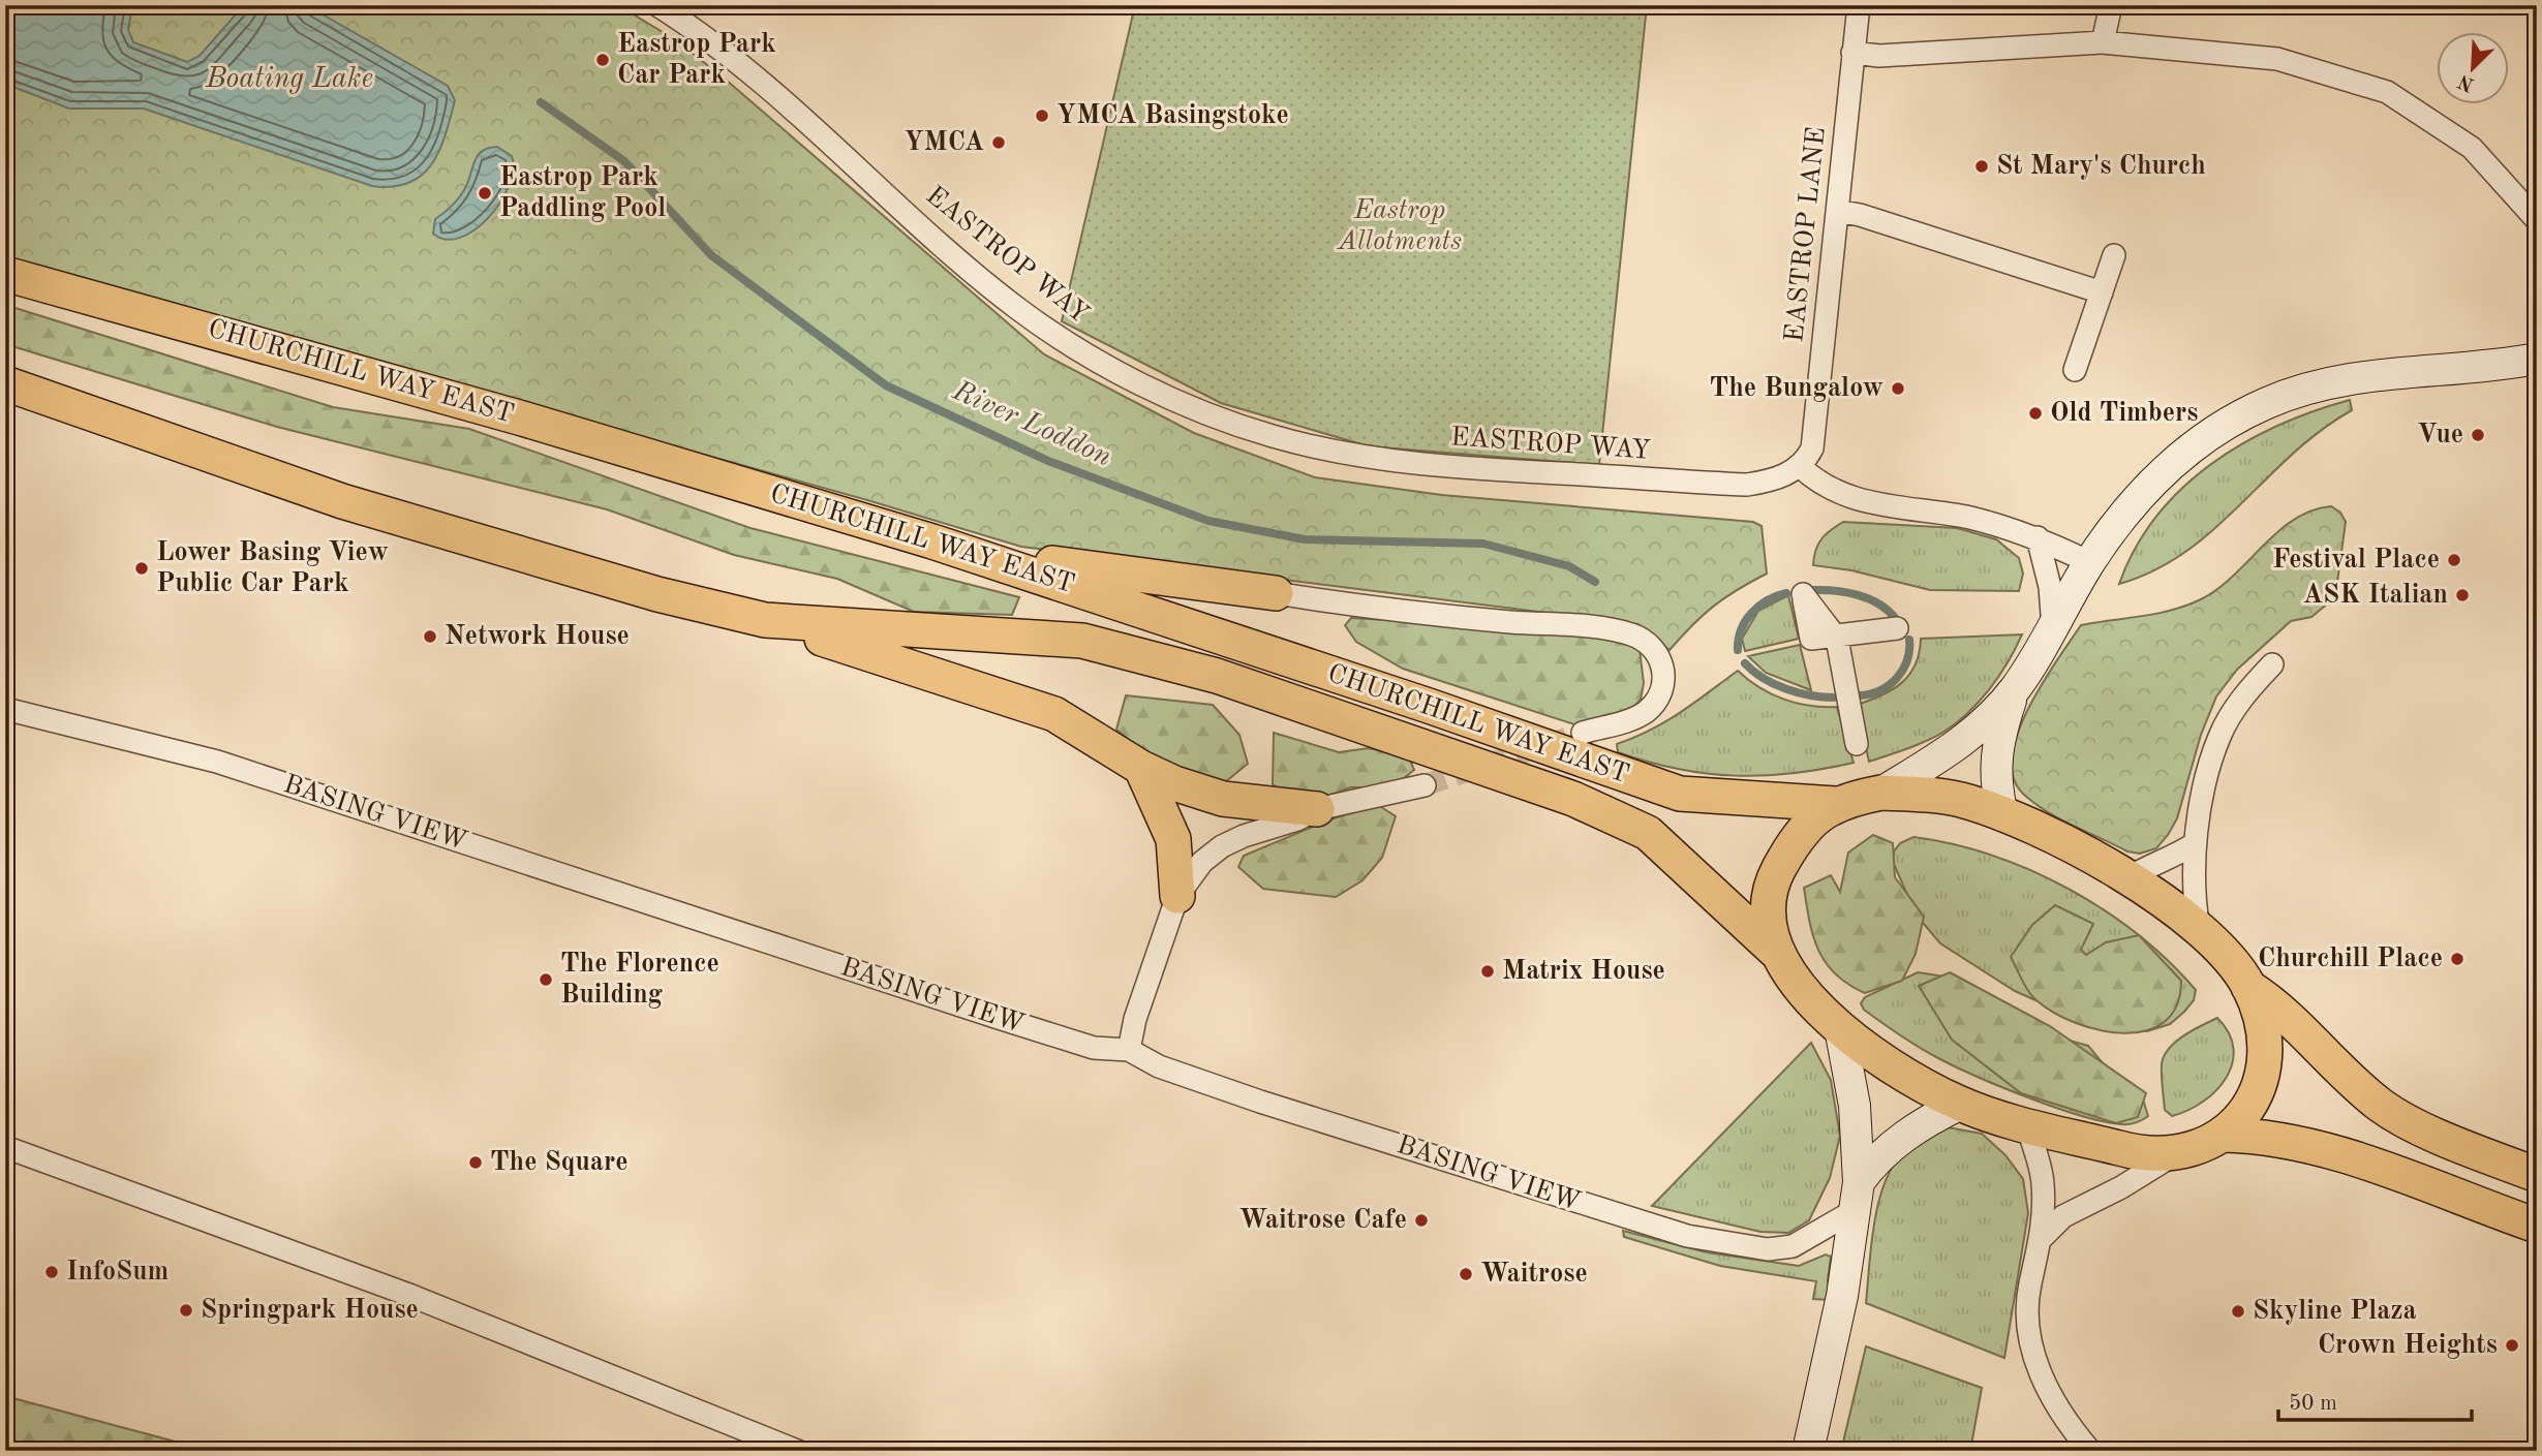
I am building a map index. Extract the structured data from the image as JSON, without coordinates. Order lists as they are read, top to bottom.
{
  "streets": {
    "main road": ["CHURCHILL WAY EAST"],
    "street": ["EASTROP LANE", "EASTROP WAY", "BASING VIEW"]
  },
  "crossings": [
    ["EASTROP LANE", "EASTROP WAY"]
  ],
  "water": ["Boating Lake", "River Loddon"],
  "parks": ["Eastrop Allotments"],
  "places": [
    "Eastrop Park Car Park",
    "YMCA Basingstoke",
    "YMCA",
    "St Mary's Church",
    "Eastrop Park Paddling Pool",
    "The Bungalow",
    "Old Timbers",
    "Vue",
    "Festival Place",
    "Lower Basing View Public Car Park",
    "ASK Italian",
    "Network House",
    "Churchill Place",
    "Matrix House",
    "The Florence Building",
    "The Square",
    "Waitrose Cafe",
    "InfoSum",
    "Waitrose",
    "Springpark House",
    "Skyline Plaza",
    "Crown Heights"
  ],
  "scale_bar": "50 m",
  "north": "bottom left"
}
